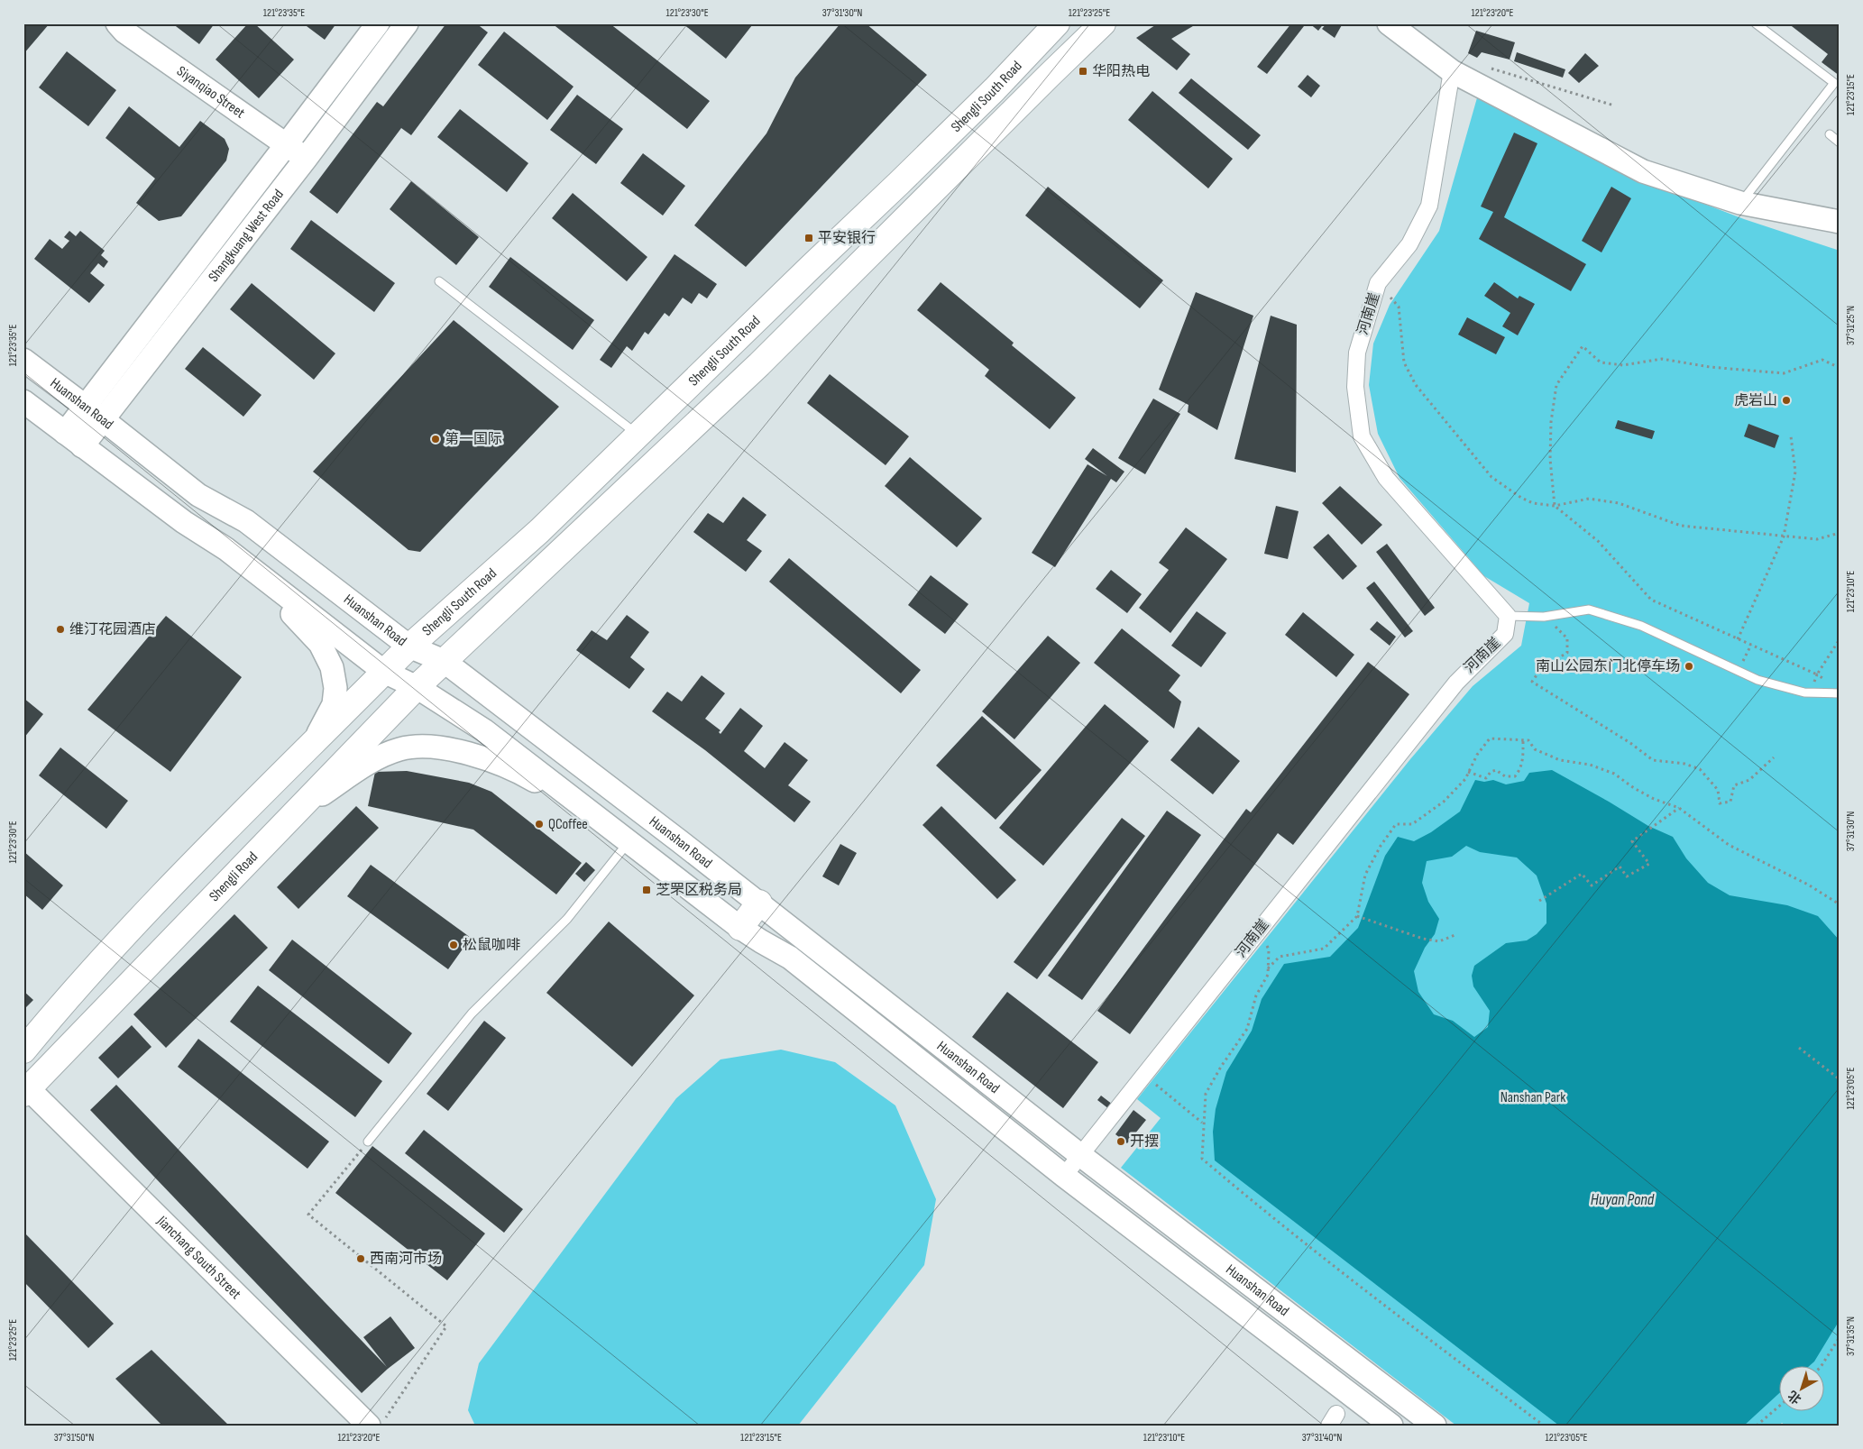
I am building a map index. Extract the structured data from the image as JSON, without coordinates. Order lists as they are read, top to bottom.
{
  "streets": {
    "main road": [
      "Siyanqiao Street",
      "Shengli South Road",
      "Shangkuang West Road",
      "Huanshan Road",
      "Shengli Road",
      "Jianchang South Street"
    ],
    "street": ["河南崖"]
  },
  "crossings": [
    ["Siyanqiao Street", "Shangkuang West Road"],
    ["Shengli South Road", "Huanshan Road"],
    ["Shengli South Road", "Shengli Road"],
    ["Shangkuang West Road", "Huanshan Road"],
    ["河南崖", "Huanshan Road"],
    ["Huanshan Road", "Shengli Road"],
    ["Shengli Road", "Jianchang South Street"]
  ],
  "water": ["Huyan Pond"],
  "parks": ["Nanshan Park"],
  "places": {
    "transit": ["华阳热电", "平安银行", "芝罘区税务局"],
    "other": [
      "虎岩山",
      "第一国际",
      "维汀花园酒店",
      "南山公园东门北停车场",
      "QCoffee",
      "松鼠咖啡",
      "开摆",
      "西南河市场"
    ]
  },
  "north": "bottom left",
  "coordinates": [
    "121°23'35\"E",
    "121°23'30\"E",
    "37°31'30\"N",
    "121°23'25\"E",
    "121°23'20\"E",
    "121°23'15\"E",
    "37°31'25\"N",
    "121°23'10\"E",
    "121°23'05\"E",
    "37°31'35\"N",
    "37°31'50\"N",
    "37°31'40\"N"
  ]
}
